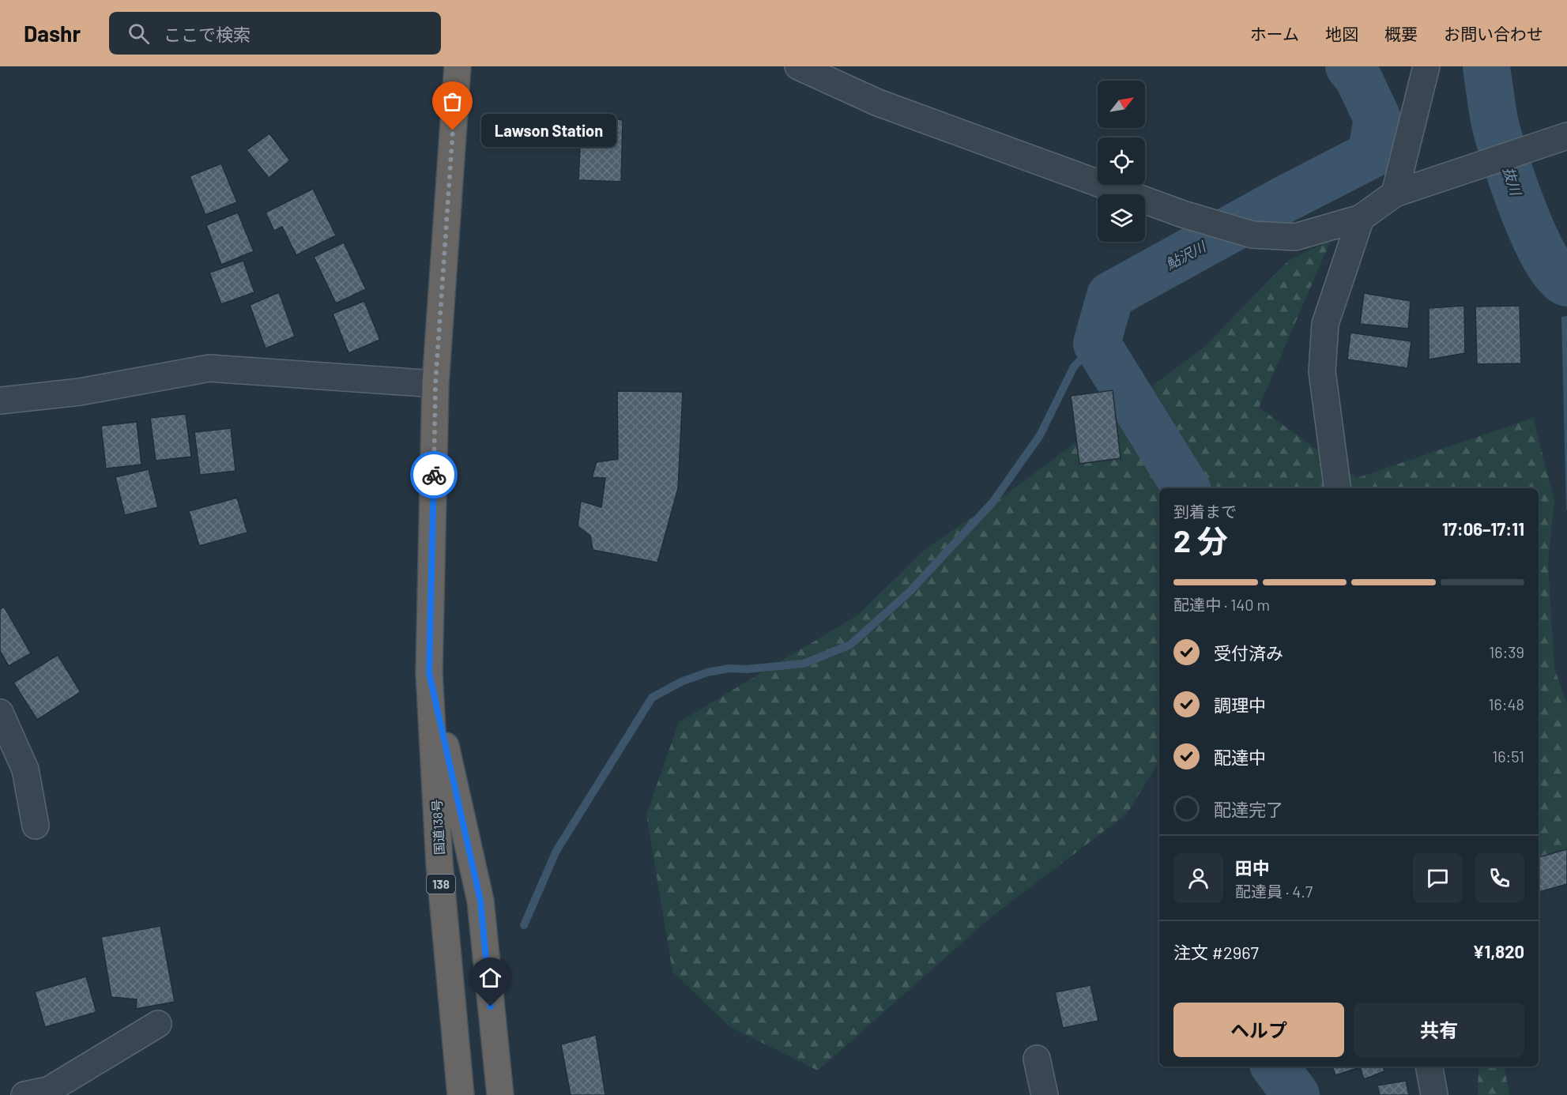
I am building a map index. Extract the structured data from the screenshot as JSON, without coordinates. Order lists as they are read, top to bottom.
{
  "streets": {
    "highway": ["国道138号", "138"]
  },
  "water": ["抜川", "鮎沢川"],
  "places": ["Lawson Station"],
  "north": "top right",
  "page": {
    "header": "Dashr",
    "search": "ここで検索",
    "nav": [
      "ホーム",
      "地図",
      "概要",
      "お問い合わせ"
    ],
    "bubble": "Lawson Station",
    "heading": ["2 分", "到着まで", "17:06–17:11"],
    "panel": [
      "田中",
      "配達員 · 4.7",
      "注文 #2967",
      "¥1,820"
    ],
    "bar": "配達中 · 140 m",
    "list": [
      ["受付済み", "16:39"],
      ["調理中", "16:48"],
      ["配達中", "16:51"],
      "配達完了"
    ],
    "buttons": ["ヘルプ", "共有"]
  }
}
